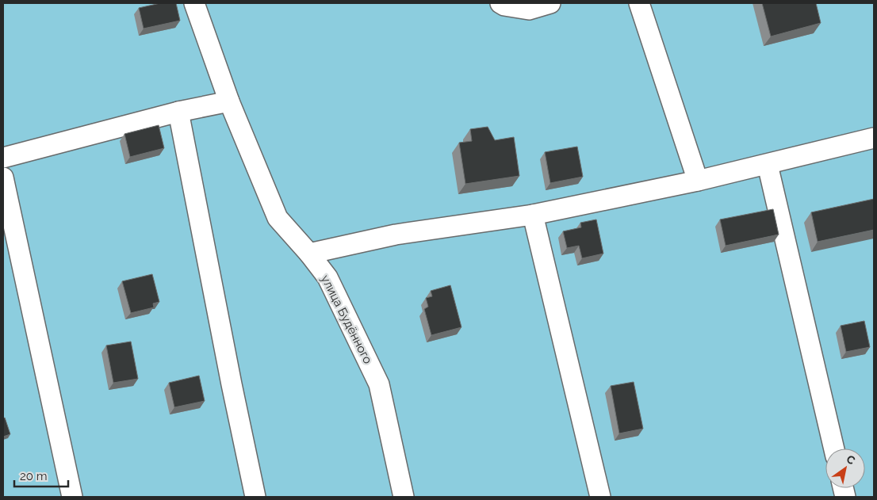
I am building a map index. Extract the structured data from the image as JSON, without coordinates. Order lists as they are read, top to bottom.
{
  "streets": {
    "street": ["улица Будённого"]
  },
  "scale_bar": "20 m",
  "north": "top right"
}
